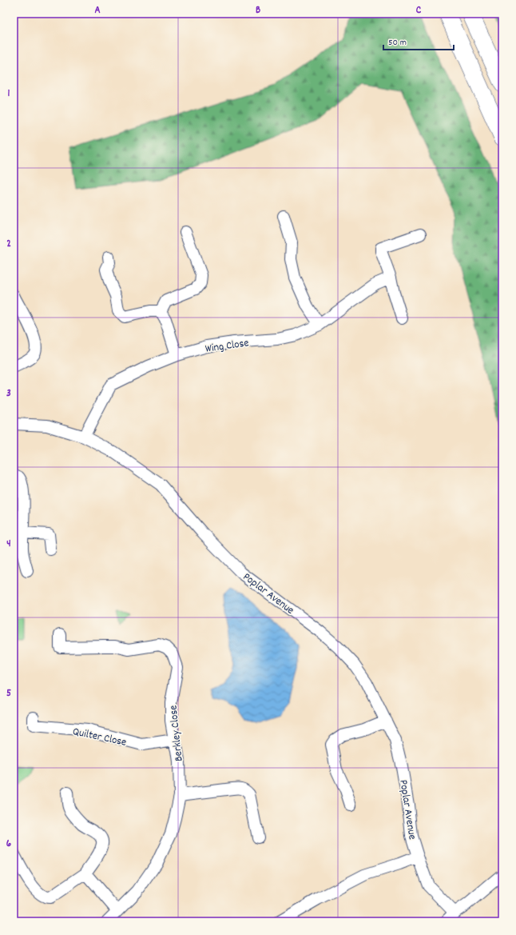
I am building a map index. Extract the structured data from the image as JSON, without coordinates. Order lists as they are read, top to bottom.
{
  "streets": {
    "street": [
      "Wing Close",
      "Poplar Avenue",
      "Berkley Close",
      "Quilter Close"
    ]
  },
  "crossings": [
    ["Wing Close", "Poplar Avenue"],
    ["Berkley Close", "Quilter Close"]
  ],
  "scale_bar": "50 m",
  "grid": {
    "columns": ["A", "B", "C"],
    "rows": [
      "1",
      "2",
      "3",
      "4",
      "5",
      "6"
    ]
  }
}
